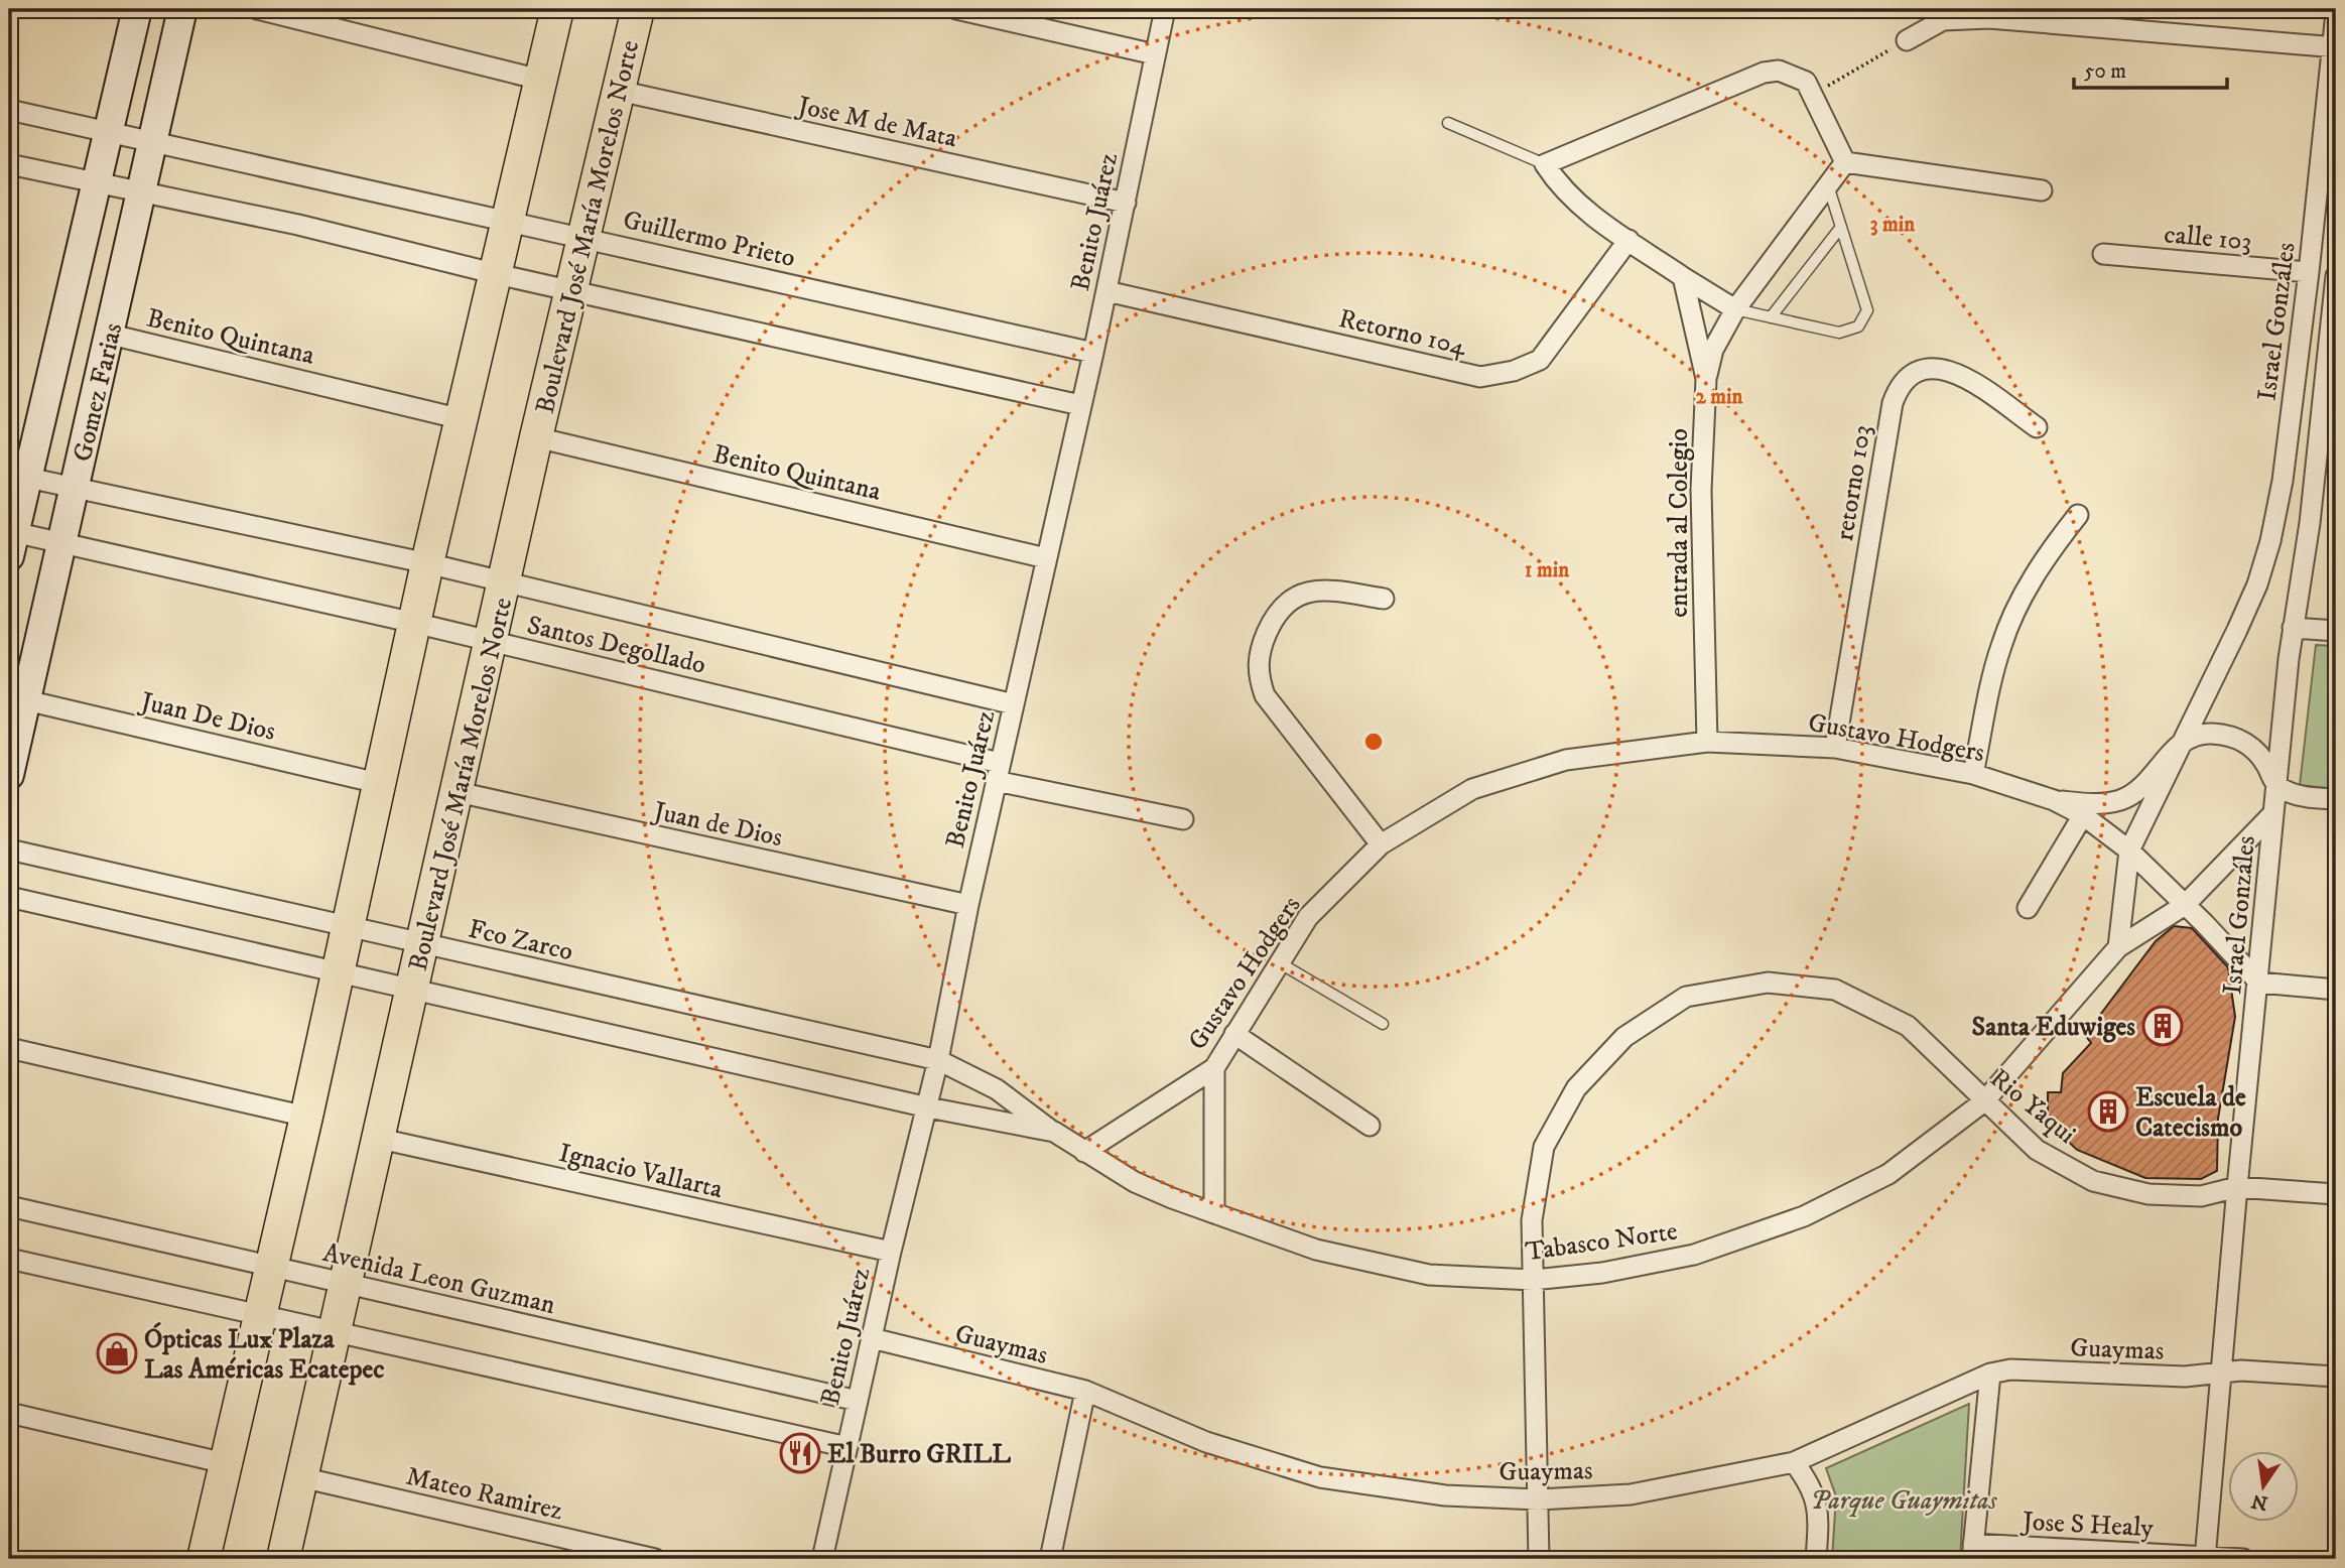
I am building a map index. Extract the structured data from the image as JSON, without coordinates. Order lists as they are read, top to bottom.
{
  "streets": {
    "main road": ["Boulevard José María Morelos Norte"],
    "street": [
      "Jose M de Mata",
      "Benito Juárez",
      "calle 103",
      "Guillermo Prieto",
      "Israel Gonzáles",
      "Retorno 104",
      "Benito Quintana",
      "Gomez Farias",
      "retorno 103",
      "entrada al Colegio",
      "Santos Degollado",
      "Juan De Dios",
      "Gustavo Hodgers",
      "Juan de Dios",
      "Fco Zarco",
      "Rio Yaqui",
      "Ignacio Vallarta",
      "Tabasco Norte",
      "Avenida Leon Guzman",
      "Guaymas",
      "Mateo Ramirez",
      "Jose S Healy"
    ]
  },
  "crossings": [
    ["Jose M de Mata", "Benito Juárez"],
    ["Jose M de Mata", "Boulevard José María Morelos Norte"],
    ["Benito Juárez", "Guillermo Prieto"],
    ["Benito Juárez", "Retorno 104"],
    ["Benito Juárez", "Benito Quintana"],
    ["Benito Juárez", "Santos Degollado"],
    ["Benito Juárez", "Juan de Dios"],
    ["Benito Juárez", "Fco Zarco"],
    ["Benito Juárez", "Ignacio Vallarta"],
    ["Benito Juárez", "Tabasco Norte"],
    ["Benito Juárez", "Avenida Leon Guzman"],
    ["Benito Juárez", "Guaymas"],
    ["Boulevard José María Morelos Norte", "Guillermo Prieto"],
    ["Boulevard José María Morelos Norte", "Benito Quintana"],
    ["Boulevard José María Morelos Norte", "Santos Degollado"],
    ["Boulevard José María Morelos Norte", "Juan de Dios"],
    ["Boulevard José María Morelos Norte", "Fco Zarco"],
    ["Boulevard José María Morelos Norte", "Ignacio Vallarta"],
    ["Boulevard José María Morelos Norte", "Avenida Leon Guzman"],
    ["Boulevard José María Morelos Norte", "Mateo Ramirez"],
    ["calle 103", "Israel Gonzáles"],
    ["Guillermo Prieto", "Gomez Farias"],
    ["Israel Gonzáles", "Gustavo Hodgers"],
    ["Israel Gonzáles", "Rio Yaqui"],
    ["Israel Gonzáles", "Tabasco Norte"],
    ["Israel Gonzáles", "Guaymas"],
    ["Israel Gonzáles", "Jose S Healy"],
    ["Benito Quintana", "Gomez Farias"],
    ["Gomez Farias", "Santos Degollado"],
    ["Gomez Farias", "Juan De Dios"],
    ["retorno 103", "Gustavo Hodgers"],
    ["entrada al Colegio", "Gustavo Hodgers"],
    ["Gustavo Hodgers", "Tabasco Norte"],
    ["Rio Yaqui", "Tabasco Norte"],
    ["Rio Yaqui", "Guaymas"]
  ],
  "parks": ["Parque Guaymitas"],
  "places": {
    "building": ["Santa Eduwiges", "Escuela de Catecismo"],
    "shop": ["Ópticas Lux Plaza Las Américas Ecatepec"],
    "restaurant": ["El Burro GRILL"]
  },
  "scale_bar": "50 m",
  "north": "bottom",
  "rings": ["3 min", "2 min", "1 min"]
}
